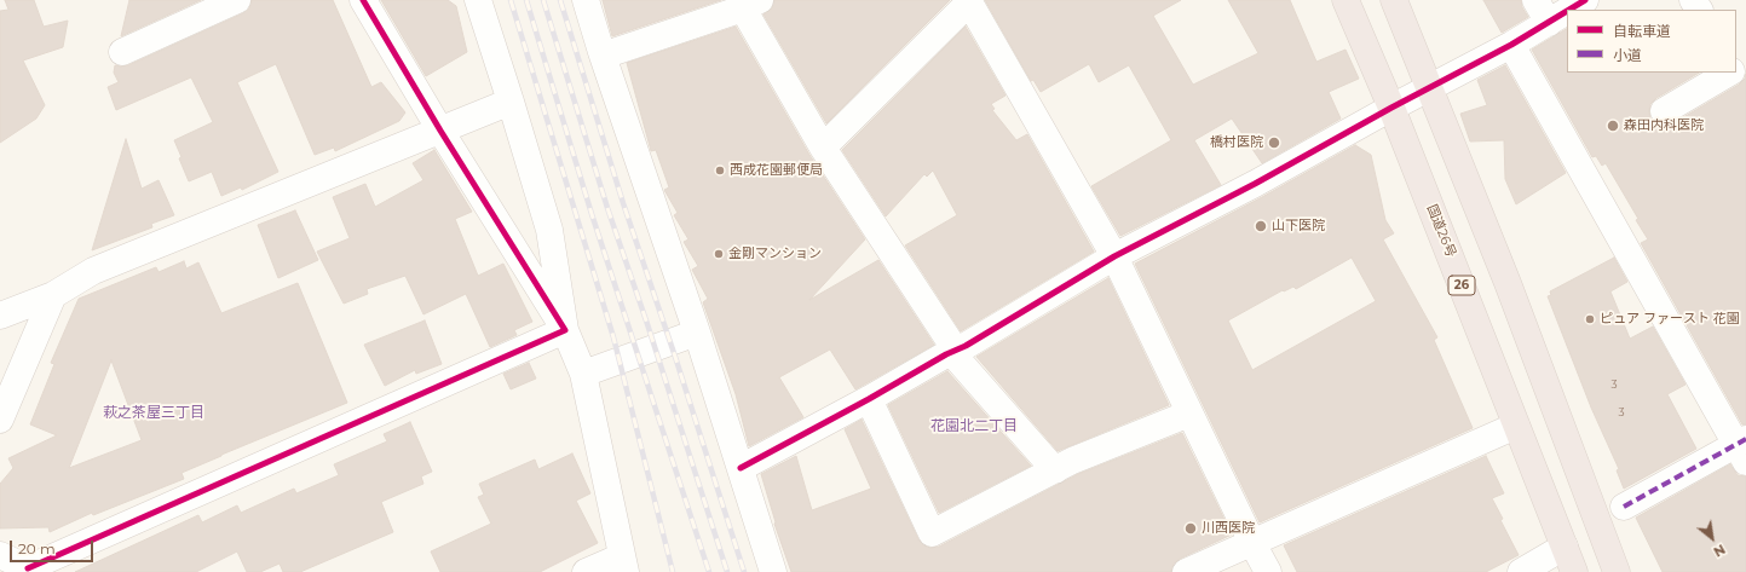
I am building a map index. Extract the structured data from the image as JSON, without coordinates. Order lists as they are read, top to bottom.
{
  "streets": {
    "highway": ["国道26号", "26"]
  },
  "districts": ["萩之茶屋三丁目", "花園北二丁目"],
  "places": [
    "森田内科医院",
    "橋村医院",
    "西成花園郵便局",
    "山下医院",
    "金剛マンション",
    "ピュア ファースト 花園",
    "川西医院"
  ],
  "house_numbers": ["3", "3"],
  "legend": ["自転車道", "小道"],
  "scale_bar": "20 m",
  "north": "bottom right"
}
